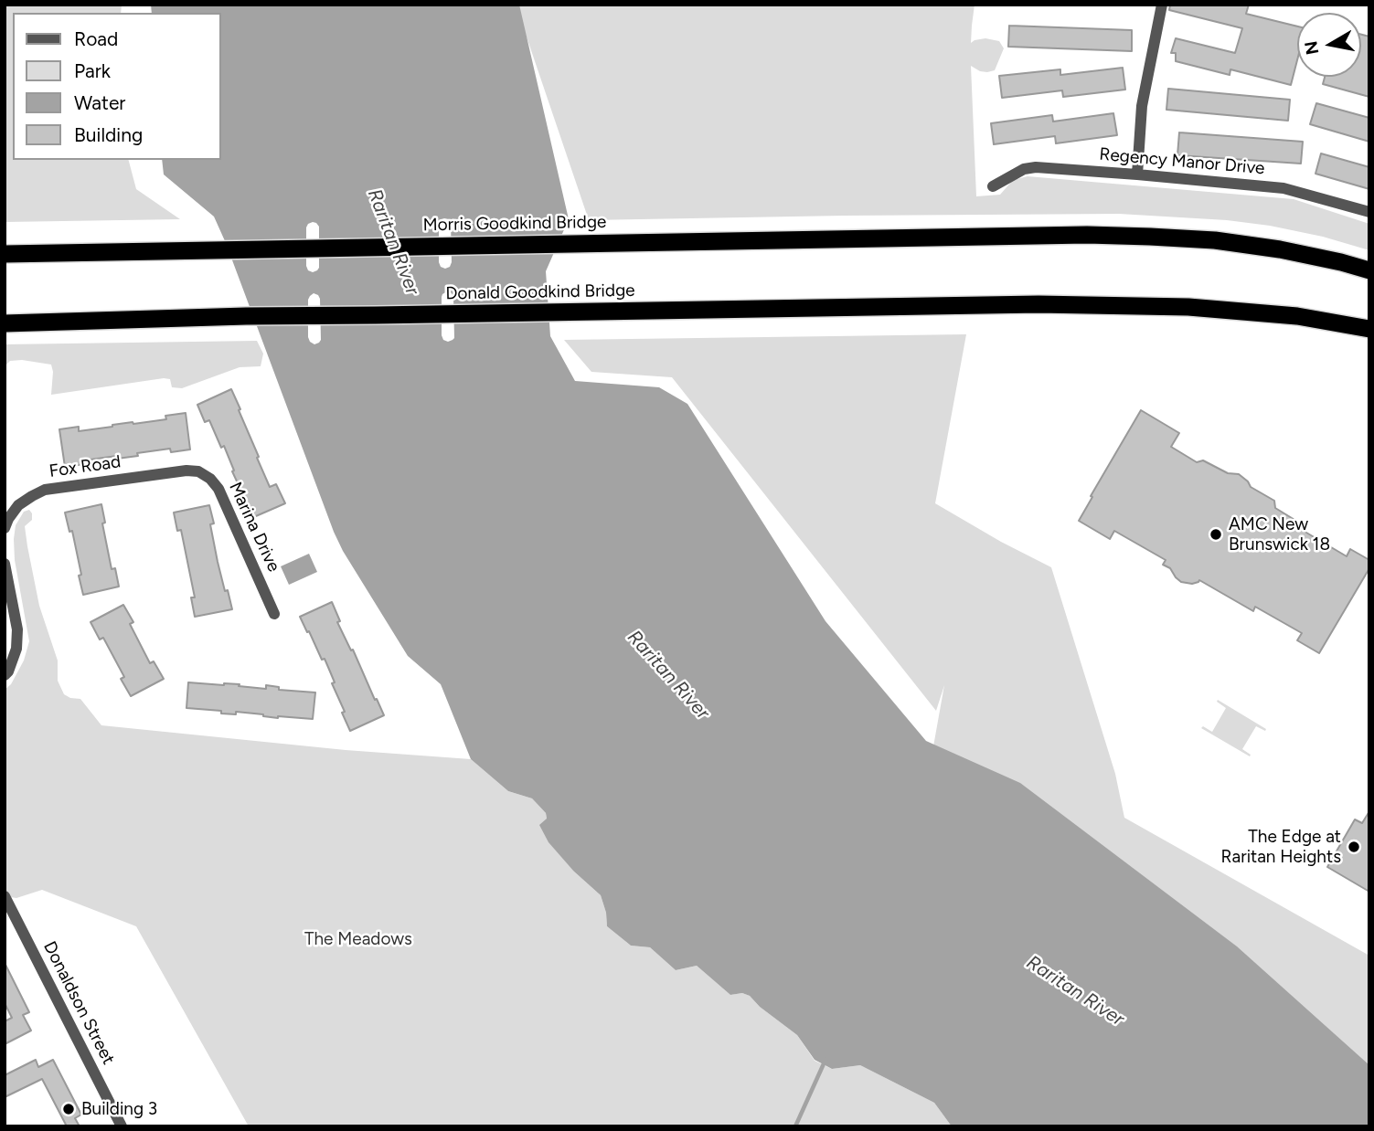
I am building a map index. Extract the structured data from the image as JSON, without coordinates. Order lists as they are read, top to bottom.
{
  "streets": {
    "highway": ["Morris Goodkind Bridge", "Donald Goodkind Bridge"],
    "street": [
      "Regency Manor Drive",
      "Fox Road",
      "Marina Drive",
      "Donaldson Street"
    ]
  },
  "crossings": [
    ["Fox Road", "Marina Drive"]
  ],
  "water": ["Raritan River"],
  "parks": ["The Meadows"],
  "places": ["AMC New Brunswick 18", "The Edge at Raritan Heights", "Building 3"],
  "legend": [
    "Road",
    "Park",
    "Water",
    "Building"
  ],
  "north": "left"
}
